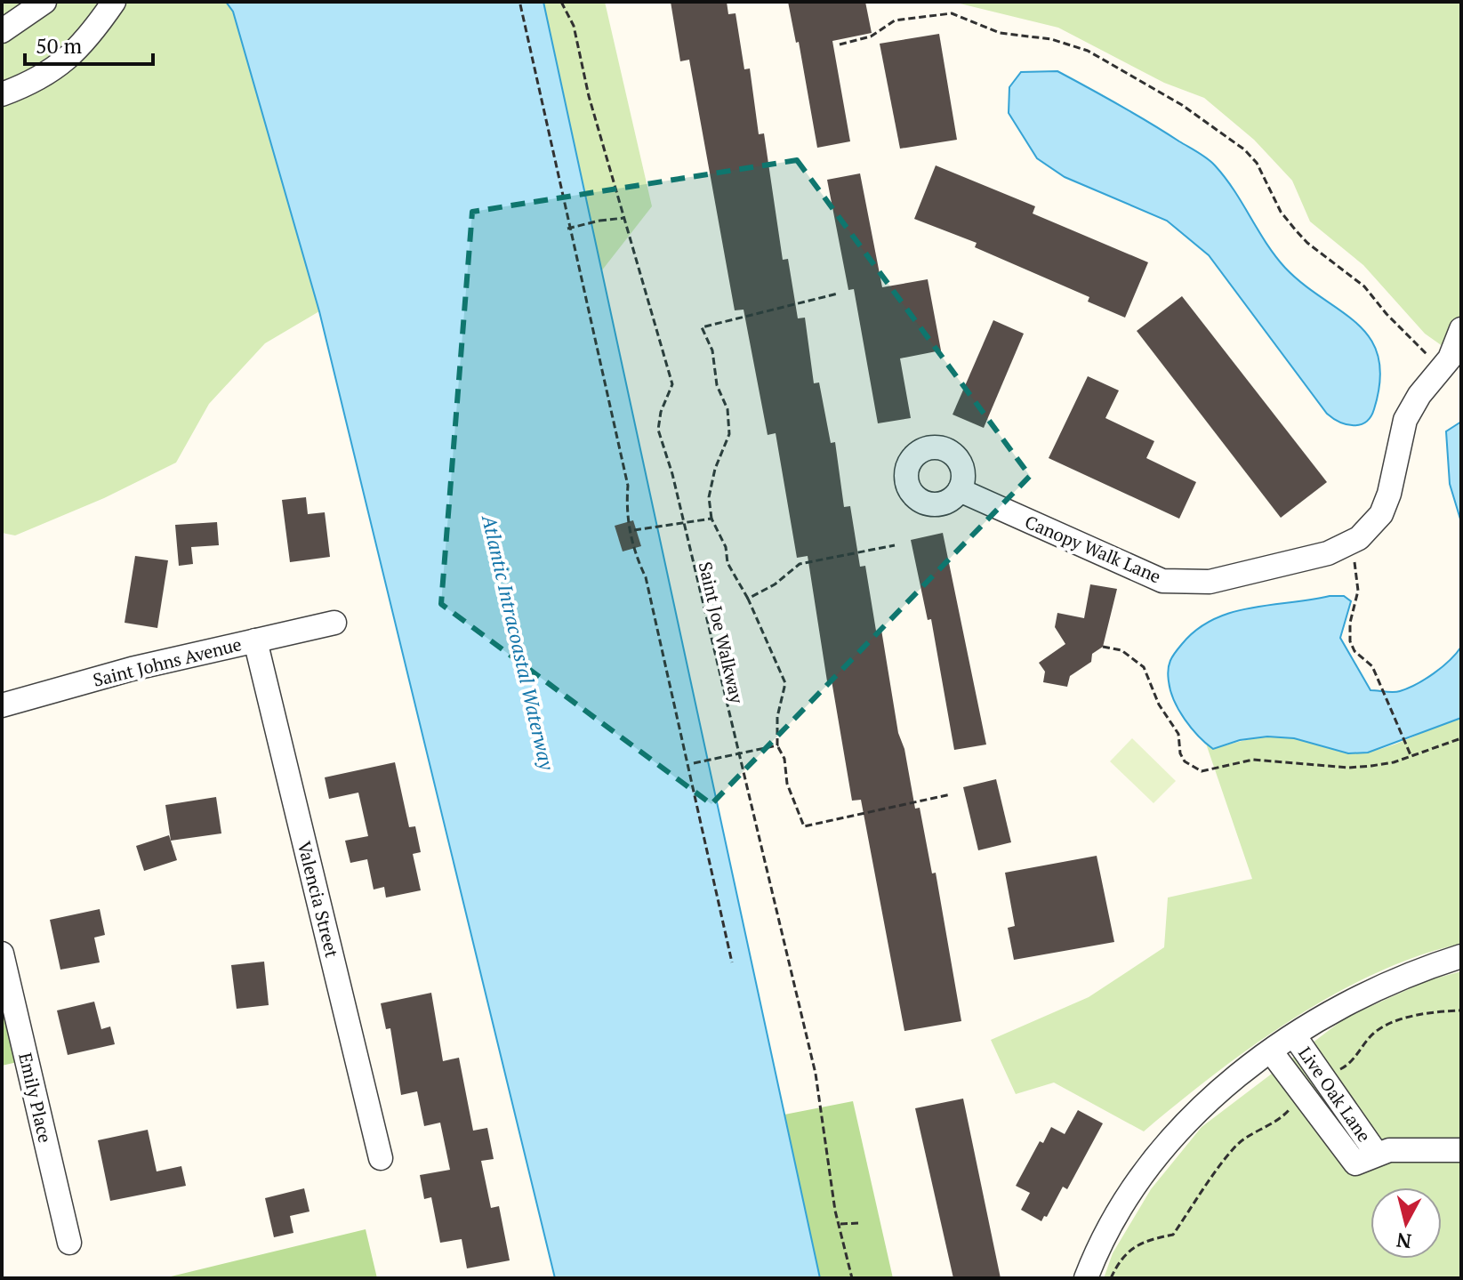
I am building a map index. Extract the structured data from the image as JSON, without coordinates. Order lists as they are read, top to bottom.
{
  "streets": {
    "street": [
      "Canopy Walk Lane",
      "Saint Johns Avenue",
      "Valencia Street",
      "Live Oak Lane",
      "Emily Place"
    ],
    "path": ["Saint Joe Walkway"]
  },
  "crossings": [
    ["Saint Johns Avenue", "Valencia Street"]
  ],
  "water": ["Atlantic Intracoastal Waterway"],
  "scale_bar": "50 m",
  "north": "bottom"
}
